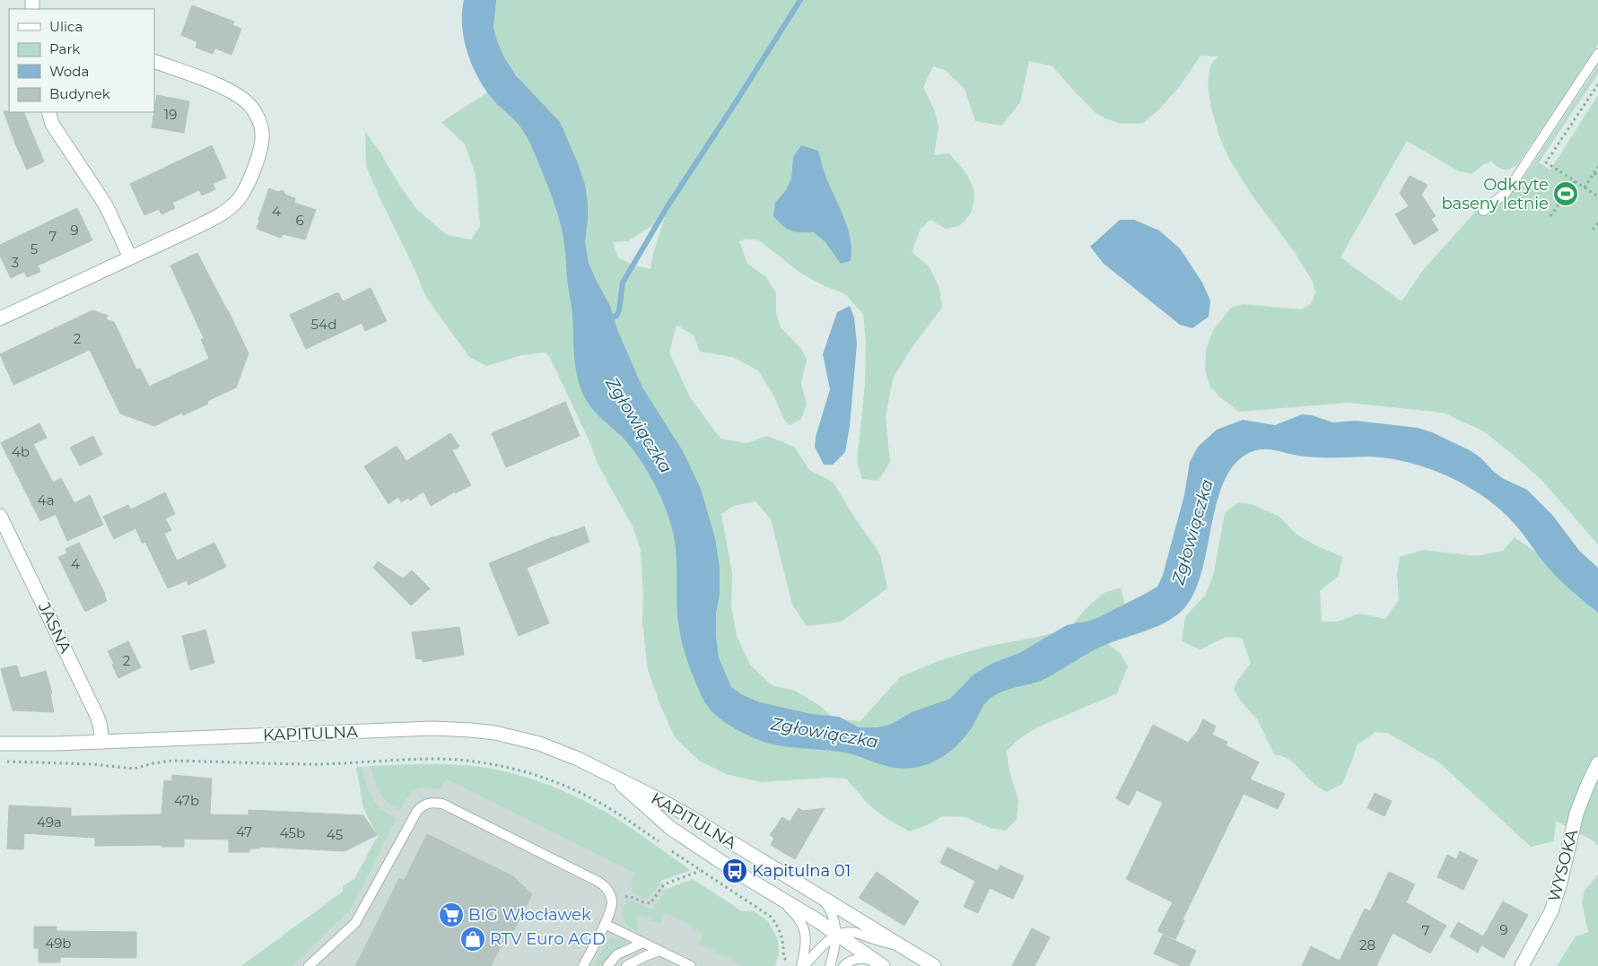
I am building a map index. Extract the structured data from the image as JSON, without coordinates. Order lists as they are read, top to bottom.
{
  "streets": {
    "street": ["JASNA", "KAPITULNA", "WYSOKA"]
  },
  "crossings": [
    ["JASNA", "KAPITULNA"]
  ],
  "water": ["Zgłowiączka"],
  "places": {
    "sports": ["Odkryte baseny letnie"],
    "bus stop": ["Kapitulna 01"],
    "supermarket": ["BIG Włocławek"],
    "shop": ["RTV Euro AGD"]
  },
  "house_numbers": [
    "19",
    "4",
    "6",
    "9",
    "7",
    "5",
    "3",
    "54d",
    "2",
    "4b",
    "4a",
    "4",
    "2",
    "47b",
    "49a",
    "47",
    "45b",
    "45",
    "9",
    "7",
    "49b",
    "28"
  ],
  "legend": [
    "Ulica",
    "Park",
    "Woda",
    "Budynek"
  ]
}
